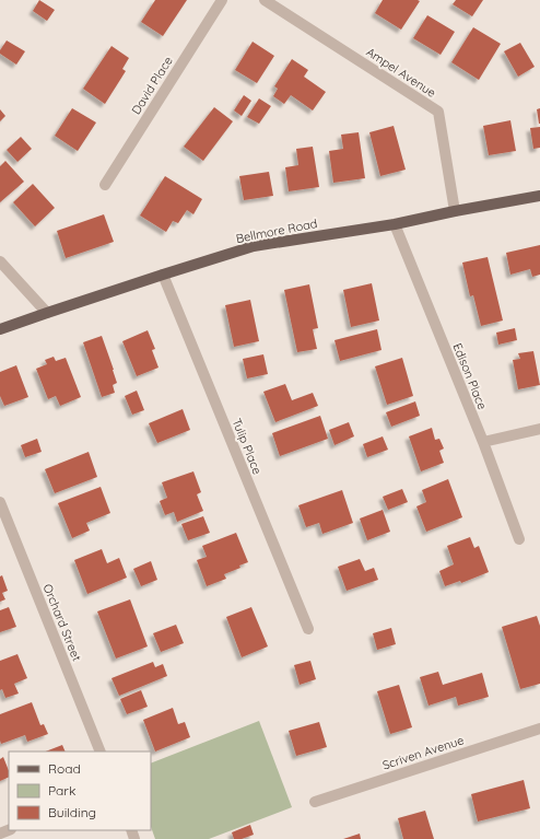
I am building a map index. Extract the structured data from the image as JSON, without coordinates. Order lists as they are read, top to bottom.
{
  "streets": {
    "main road": ["Bellmore Road"],
    "street": [
      "Ampel Avenue",
      "David Place",
      "Edison Place",
      "Tulip Place",
      "Orchard Street",
      "Scriven Avenue"
    ]
  },
  "crossings": [
    ["Ampel Avenue", "Bellmore Road"],
    ["Bellmore Road", "Edison Place"],
    ["Bellmore Road", "Tulip Place"]
  ],
  "legend": ["Road", "Park", "Building"]
}
